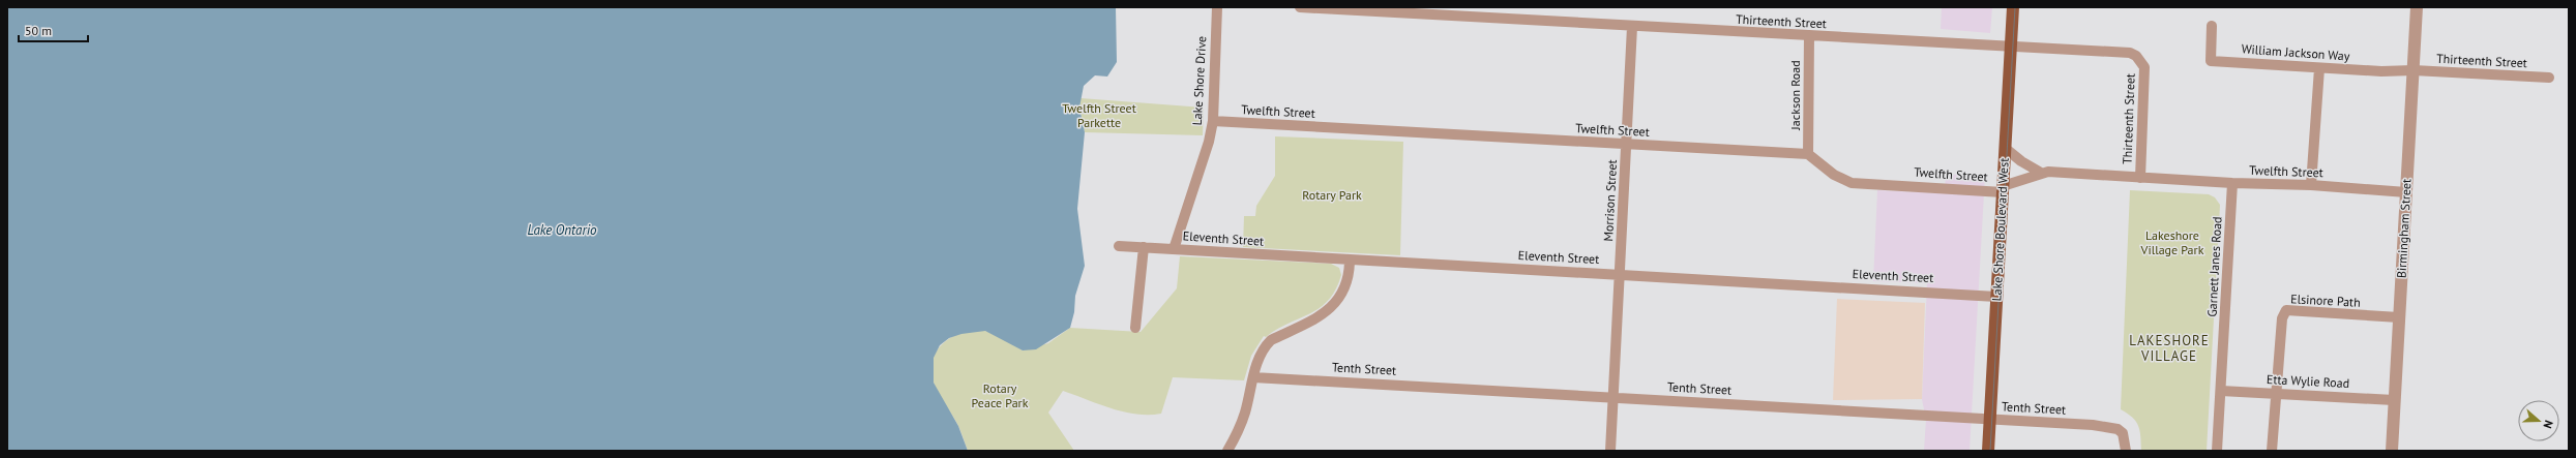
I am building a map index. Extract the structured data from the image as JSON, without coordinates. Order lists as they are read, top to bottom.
{
  "streets": {
    "main road": ["Lake Shore Boulevard West"],
    "street": [
      "Thirteenth Street",
      "William Jackson Way",
      "Lake Shore Drive",
      "Jackson Road",
      "Twelfth Street",
      "Morrison Street",
      "Birmingham Street",
      "Eleventh Street",
      "Garnett Janes Road",
      "Elsinore Path",
      "Tenth Street",
      "Etta Wylie Road"
    ]
  },
  "crossings": [
    ["Thirteenth Street", "William Jackson Way"],
    ["Thirteenth Street", "Jackson Road"],
    ["Thirteenth Street", "Twelfth Street"],
    ["Thirteenth Street", "Morrison Street"],
    ["Thirteenth Street", "Birmingham Street"],
    ["Thirteenth Street", "Lake Shore Boulevard West"],
    ["William Jackson Way", "Birmingham Street"],
    ["Lake Shore Drive", "Twelfth Street"],
    ["Lake Shore Drive", "Eleventh Street"],
    ["Jackson Road", "Twelfth Street"],
    ["Twelfth Street", "Morrison Street"],
    ["Twelfth Street", "Birmingham Street"],
    ["Twelfth Street", "Lake Shore Boulevard West"],
    ["Twelfth Street", "Garnett Janes Road"],
    ["Morrison Street", "Eleventh Street"],
    ["Morrison Street", "Tenth Street"],
    ["Birmingham Street", "Elsinore Path"],
    ["Birmingham Street", "Etta Wylie Road"],
    ["Lake Shore Boulevard West", "Eleventh Street"],
    ["Lake Shore Boulevard West", "Tenth Street"],
    ["Garnett Janes Road", "Etta Wylie Road"],
    ["Elsinore Path", "Etta Wylie Road"]
  ],
  "districts": ["LAKESHORE VILLAGE"],
  "water": ["Lake Ontario"],
  "parks": [
    "Twelfth Street Parkette",
    "Rotary Park",
    "Lakeshore Village Park",
    "Rotary Peace Park"
  ],
  "scale_bar": "50 m",
  "north": "right"
}
